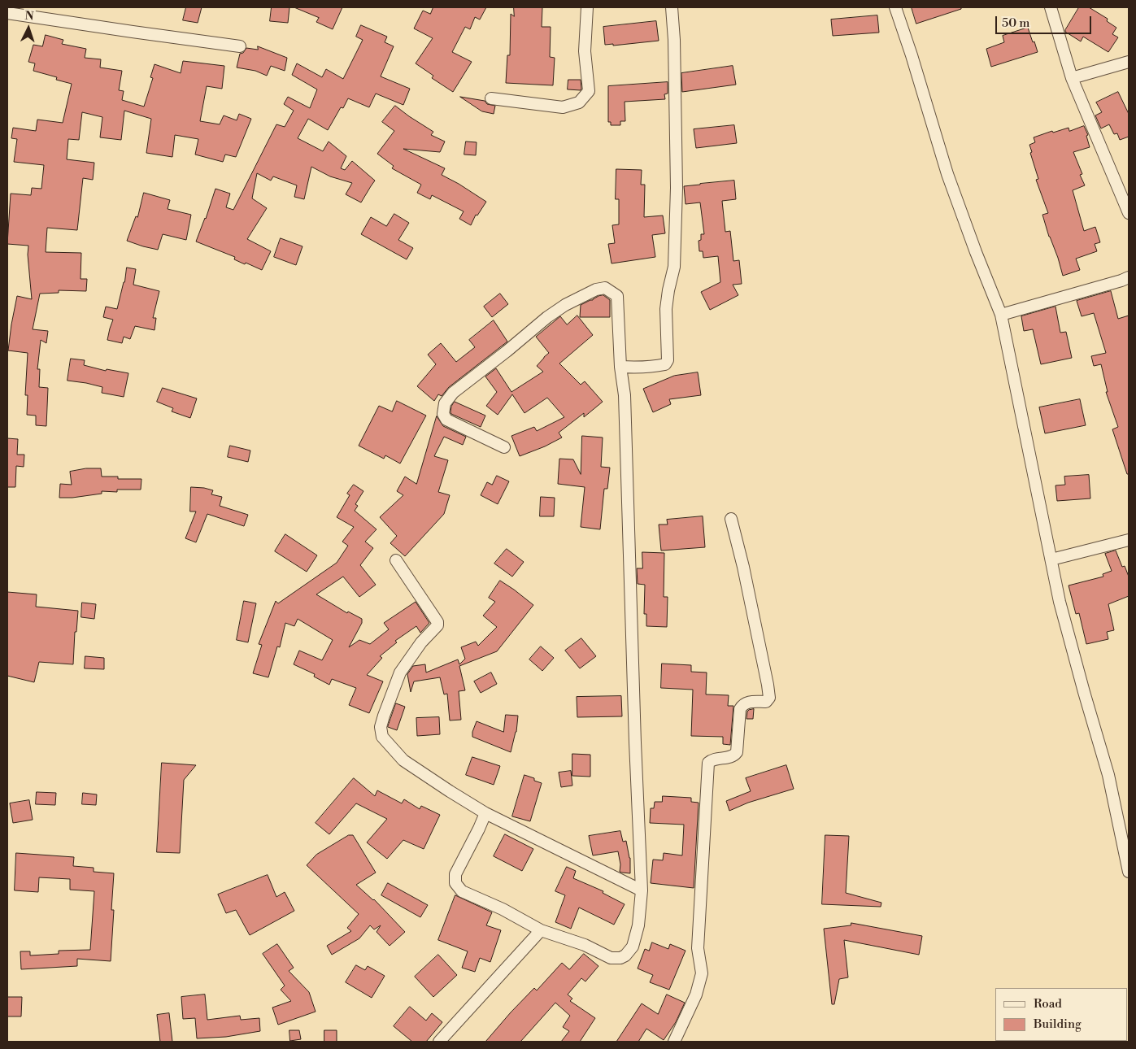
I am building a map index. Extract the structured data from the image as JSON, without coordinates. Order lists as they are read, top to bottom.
{
  "legend": ["Road", "Building"],
  "scale_bar": "50 m",
  "north": "top"
}
